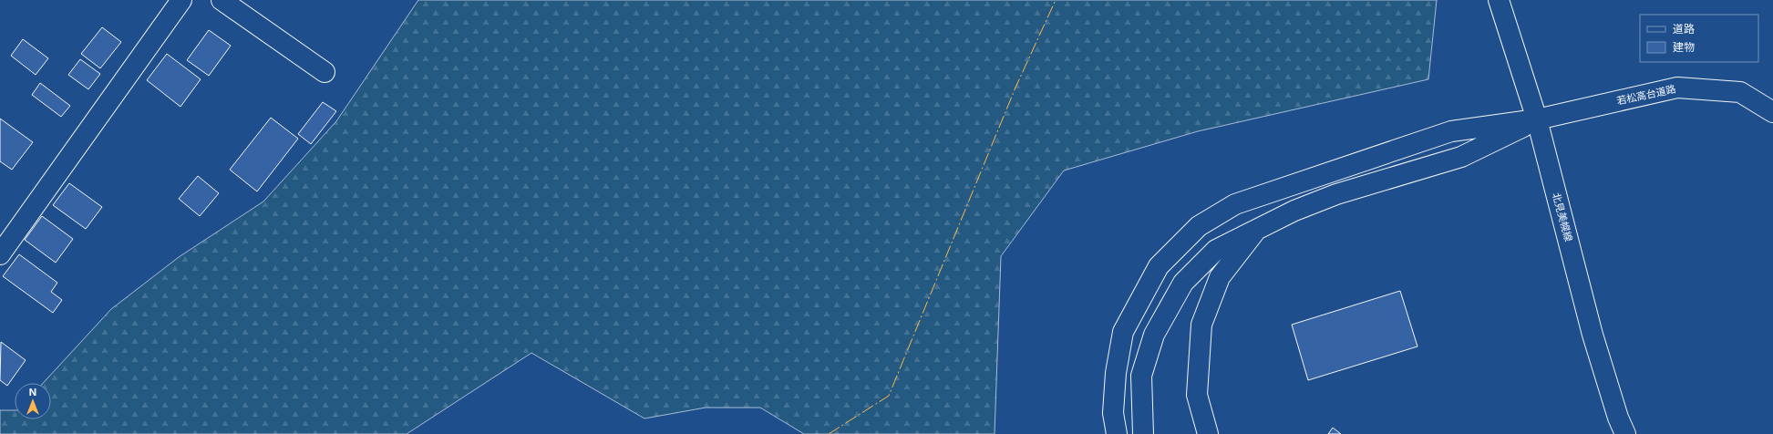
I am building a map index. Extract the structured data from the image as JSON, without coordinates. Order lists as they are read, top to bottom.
{
  "streets": {
    "main road": ["若松高台道路", "北見美幌線"]
  },
  "crossings": [
    ["若松高台道路", "北見美幌線"]
  ],
  "legend": ["道路", "建物"],
  "north": "top"
}
